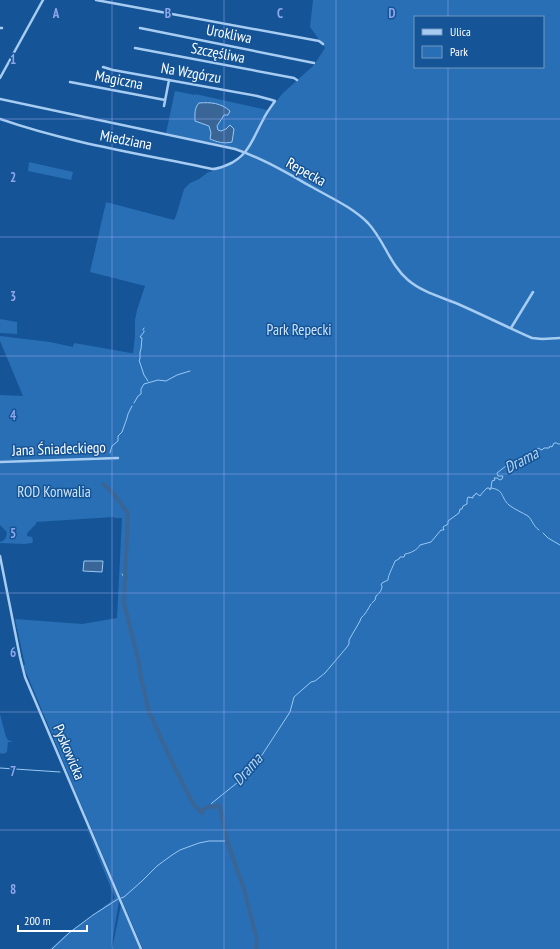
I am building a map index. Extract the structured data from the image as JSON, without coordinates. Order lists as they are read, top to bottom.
{
  "streets": {
    "street": [
      "Urokliwa",
      "Szczęśliwa",
      "Na Wzgórzu",
      "Magiczna",
      "Miedziana",
      "Repecka",
      "Jana Śniadeckiego",
      "Pyskowicka"
    ]
  },
  "crossings": [
    ["Na Wzgórzu", "Miedziana"],
    ["Na Wzgórzu", "Repecka"],
    ["Miedziana", "Repecka"]
  ],
  "water": ["Drama"],
  "parks": ["Park Repecki", "ROD Konwalia"],
  "legend": ["Ulica", "Park"],
  "scale_bar": "200 m",
  "grid": {
    "columns": [
      "A",
      "B",
      "C",
      "D"
    ],
    "rows": [
      "1",
      "2",
      "3",
      "4",
      "5",
      "6",
      "7",
      "8"
    ]
  }
}
